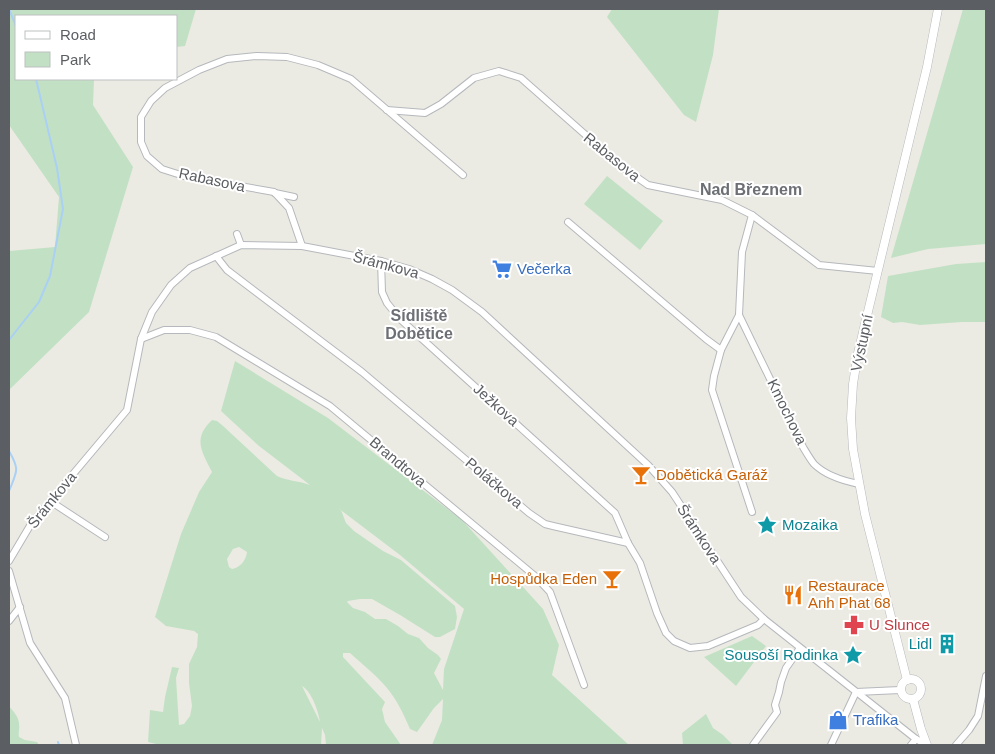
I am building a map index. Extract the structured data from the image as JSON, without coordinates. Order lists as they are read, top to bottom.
{
  "streets": {
    "street": [
      "Rabasova",
      "Šrámkova",
      "Výstupní",
      "Ježkova",
      "Kmochova",
      "Brandtova",
      "Poláčkova"
    ]
  },
  "crossings": [
    ["Rabasova", "Výstupní"],
    ["Rabasova", "Kmochova"],
    ["Šrámkova", "Ježkova"],
    ["Šrámkova", "Brandtova"],
    ["Šrámkova", "Poláčkova"],
    ["Výstupní", "Kmochova"],
    ["Ježkova", "Poláčkova"]
  ],
  "districts": ["Nad Březnem", "Sídliště Dobětice"],
  "places": {
    "supermarket": ["Večerka"],
    "bar": ["Dobětická Garáž", "Hospůdka Eden"],
    "place": ["Mozaika", "Sousoší Rodinka"],
    "restaurant": ["Restaurace Anh Phat 68"],
    "pharmacy": ["U Slunce"],
    "building": ["Lidl"],
    "shop": ["Trafika"]
  },
  "legend": ["Road", "Park"]
}
